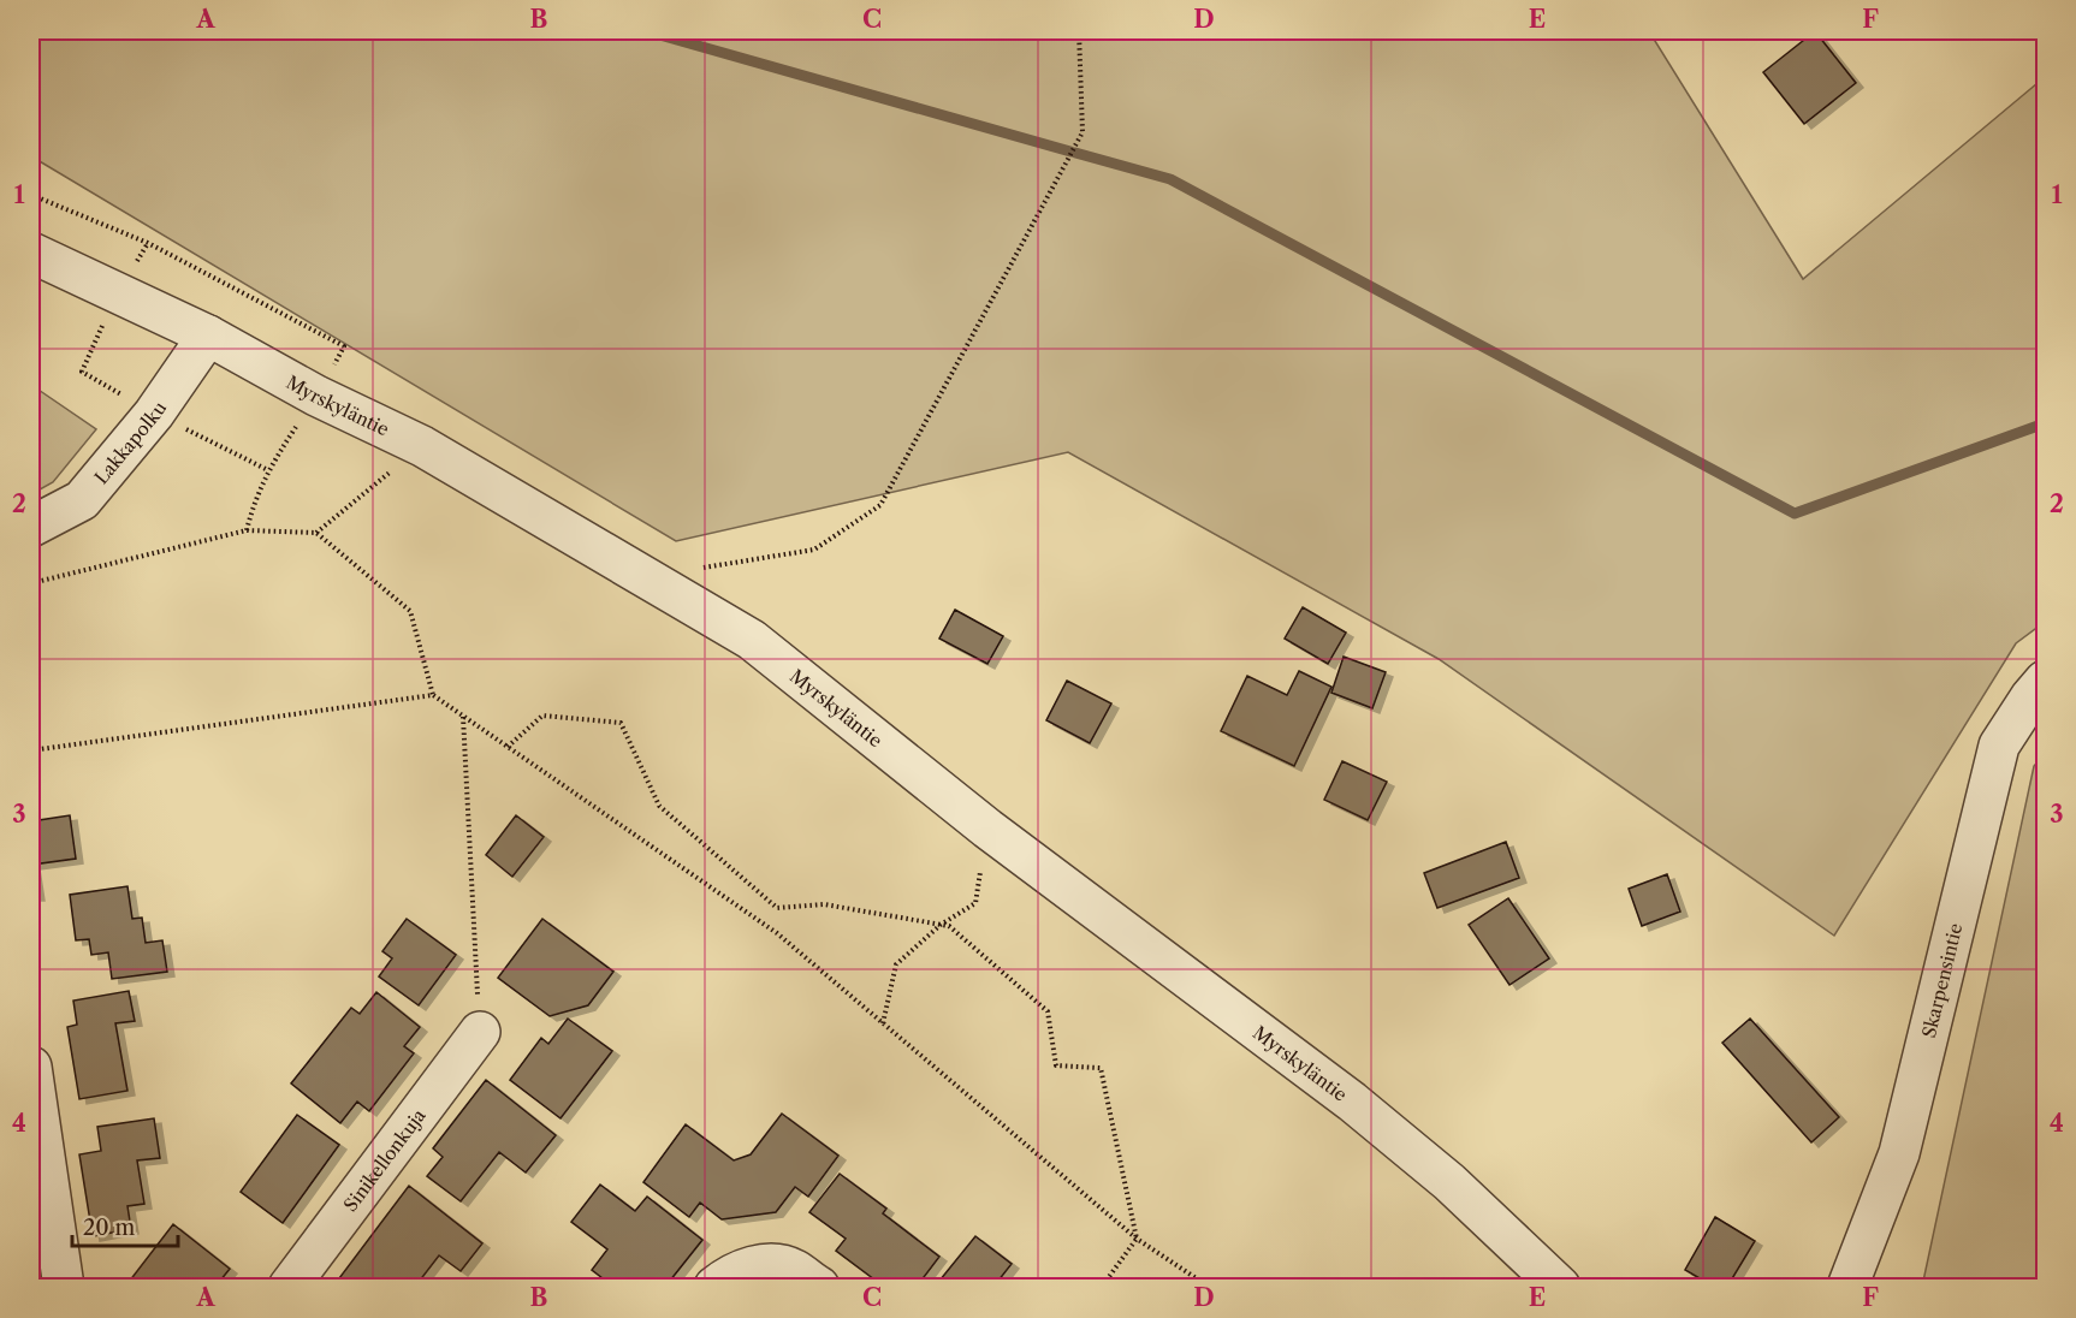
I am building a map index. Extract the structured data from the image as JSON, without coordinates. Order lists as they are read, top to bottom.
{
  "streets": {
    "street": [
      "Myrskyläntie",
      "Lakkapolku",
      "Skarpensintie",
      "Sinikellonkuja"
    ]
  },
  "crossings": [
    ["Myrskyläntie", "Lakkapolku"]
  ],
  "scale_bar": "20 m",
  "grid": {
    "columns": [
      "A",
      "B",
      "C",
      "D",
      "E",
      "F"
    ],
    "rows": [
      "1",
      "2",
      "3",
      "4"
    ]
  }
}
